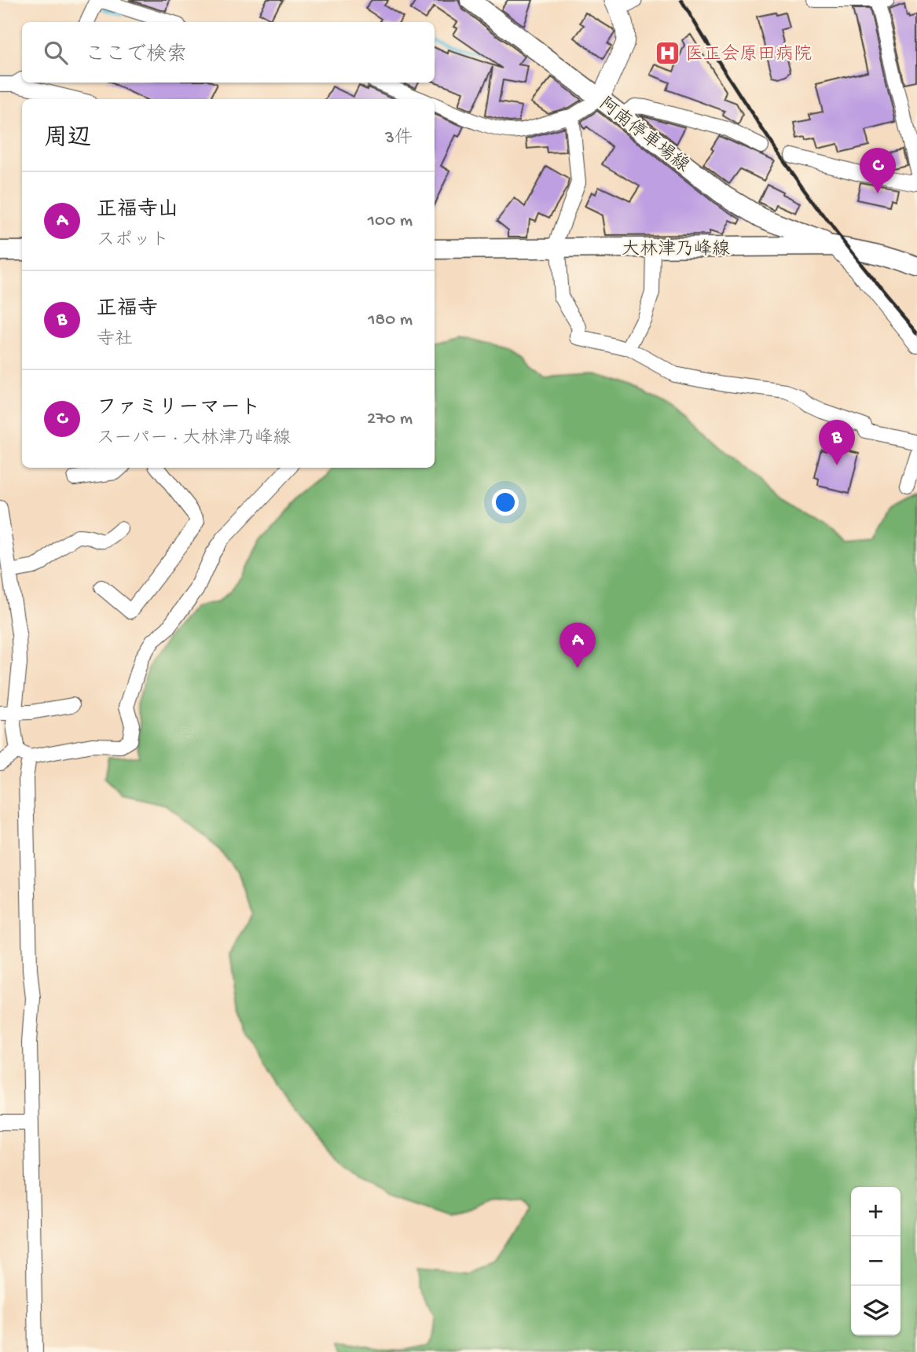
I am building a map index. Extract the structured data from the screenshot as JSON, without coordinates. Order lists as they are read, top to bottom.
{
  "streets": {
    "main road": ["阿南停車場線", "大林津乃峰線"]
  },
  "crossings": [
    ["阿南停車場線", "大林津乃峰線"]
  ],
  "places": {
    "hospital": ["医正会原田病院"]
  },
  "page": {
    "search": "ここで検索",
    "heading": ["周辺", "3件"],
    "pins": ["C", "B", "A"],
    "list": [
      {
        "mark": "A",
        "name": "正福寺山",
        "note": "スポット",
        "value": "100 m"
      },
      {
        "mark": "B",
        "name": "正福寺",
        "note": "寺社",
        "value": "180 m"
      },
      {
        "mark": "C",
        "name": "ファミリーマート",
        "note": "スーパー · 大林津乃峰線",
        "value": "270 m"
      }
    ],
    "map_buttons": ["+", "−"]
  }
}
